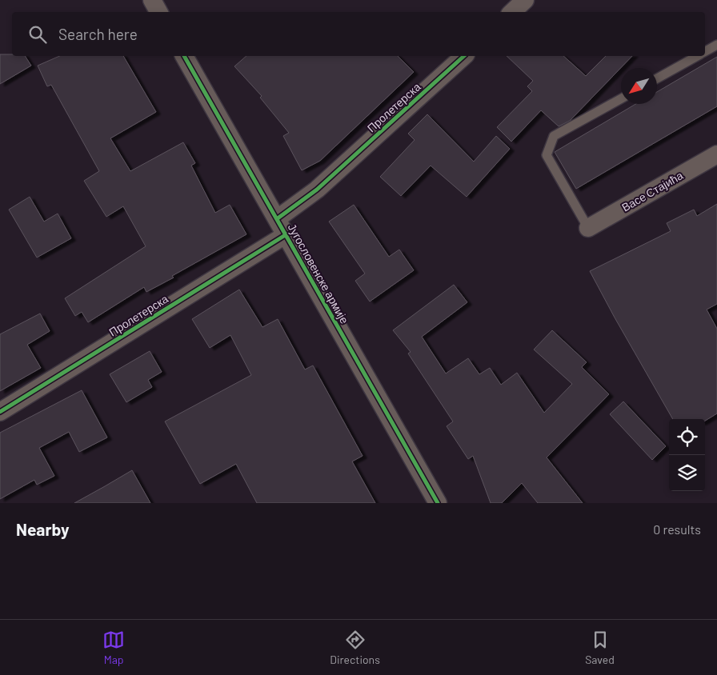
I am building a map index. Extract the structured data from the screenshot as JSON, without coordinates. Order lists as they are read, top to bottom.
{
  "streets": {
    "street": ["Пролетерска", "Васе Стајића", "Југословенске армије"]
  },
  "crossings": [
    ["Пролетерска", "Југословенске армије"]
  ],
  "north": "bottom left",
  "page": {
    "search": "Search here",
    "heading": ["Nearby", "0 results"],
    "nav": ["Map", "Directions", "Saved"]
  }
}
